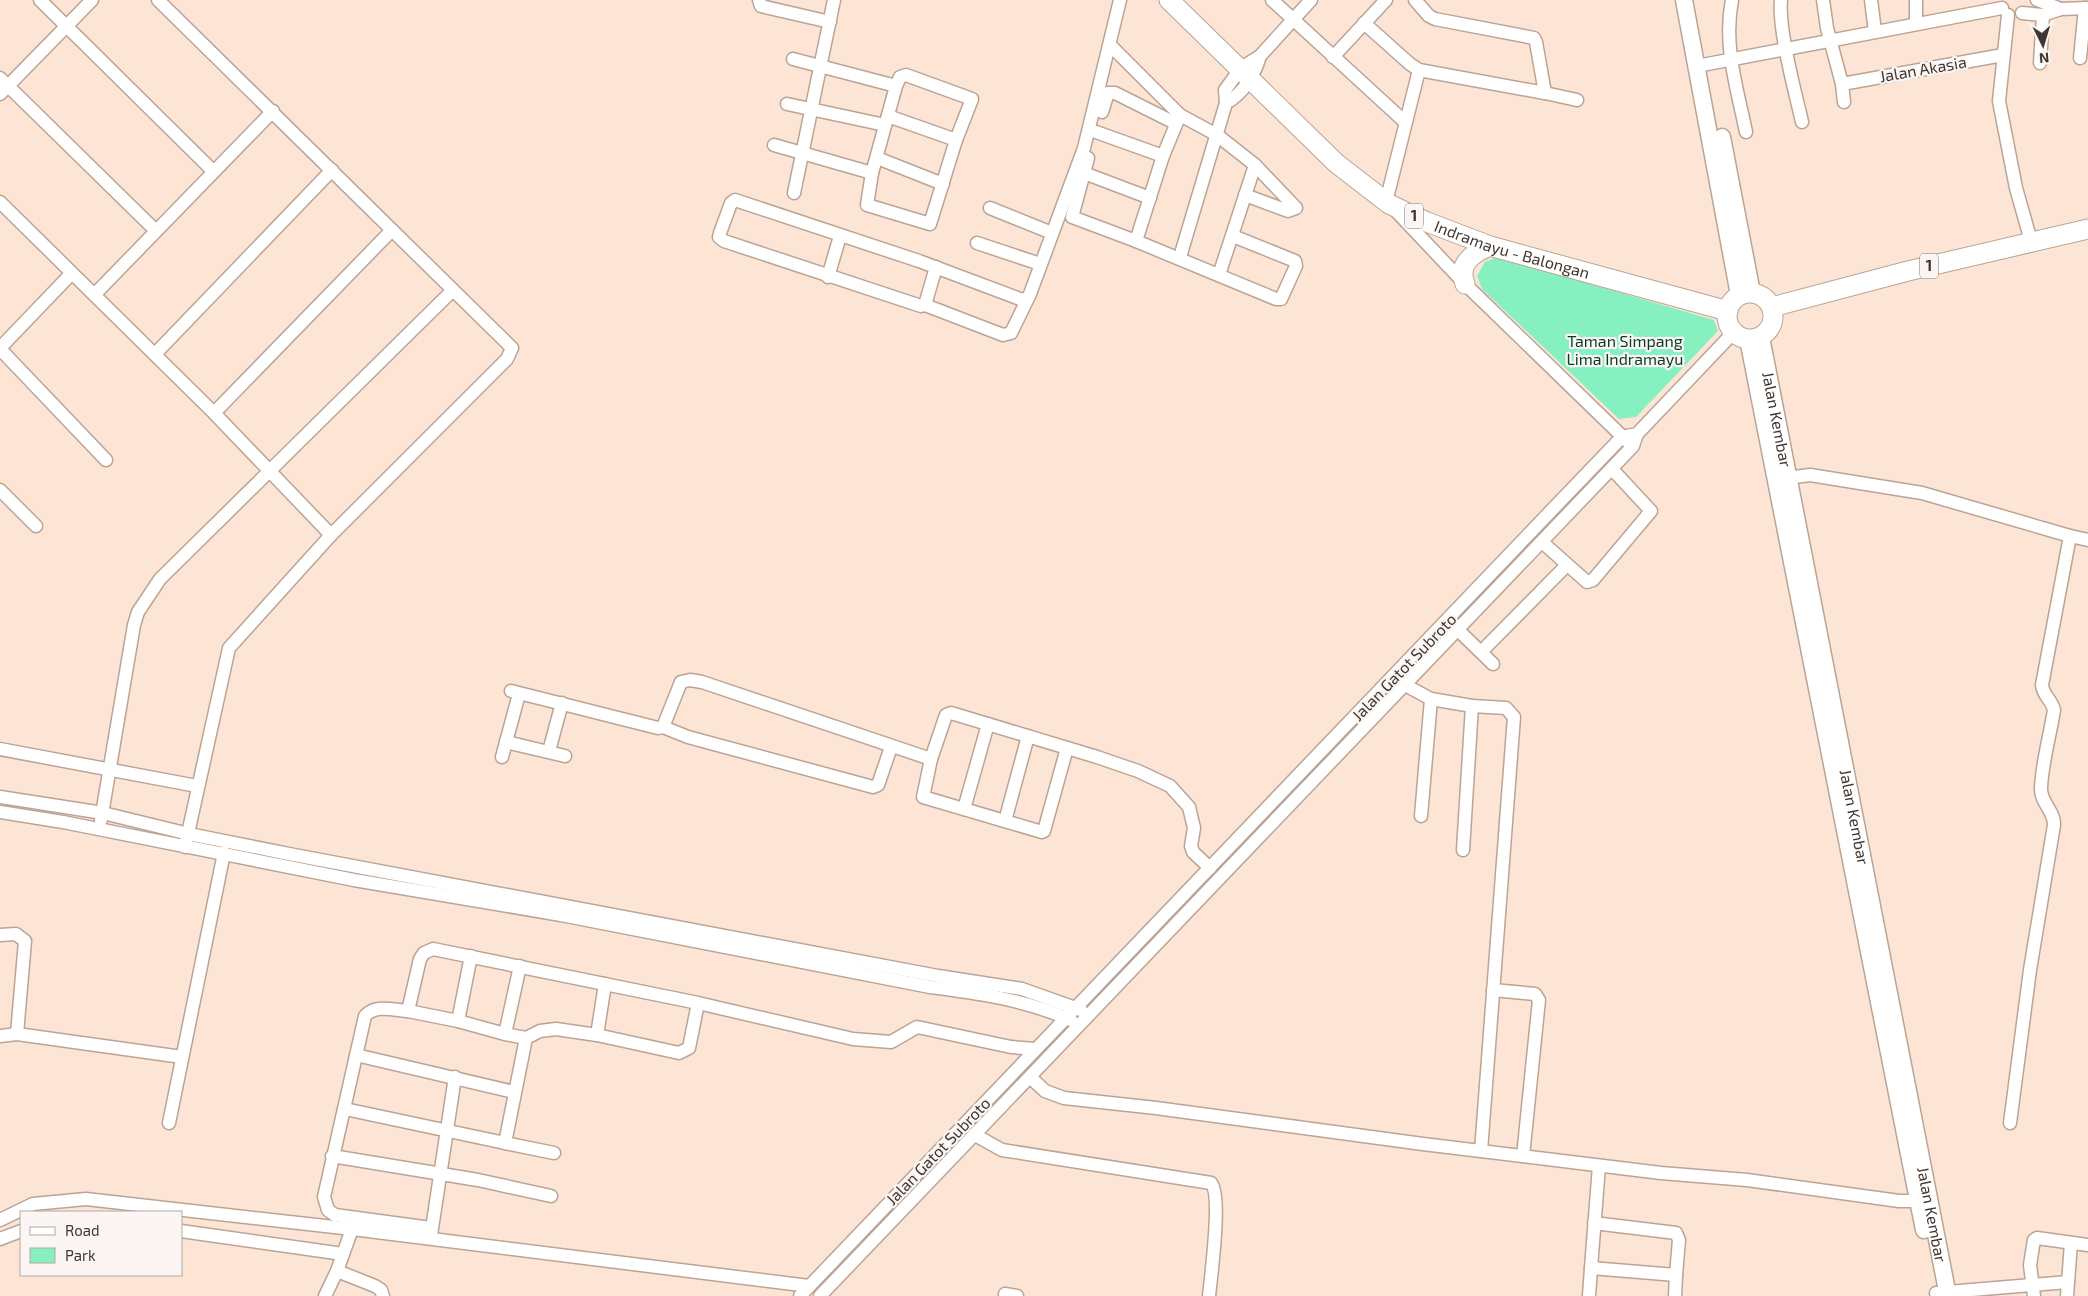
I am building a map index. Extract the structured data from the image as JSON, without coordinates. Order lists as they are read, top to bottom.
{
  "streets": {
    "highway": ["1", "Indramayu - Balongan"],
    "main road": ["Jalan Kembar"],
    "street": ["Jalan Akasia", "Jalan Gatot Subroto"]
  },
  "crossings": [
    ["1", "Indramayu - Balongan"],
    ["1", "Jalan Kembar"],
    ["Indramayu - Balongan", "Jalan Kembar"]
  ],
  "parks": ["Taman Simpang Lima Indramayu"],
  "legend": ["Road", "Park"],
  "north": "bottom"
}
